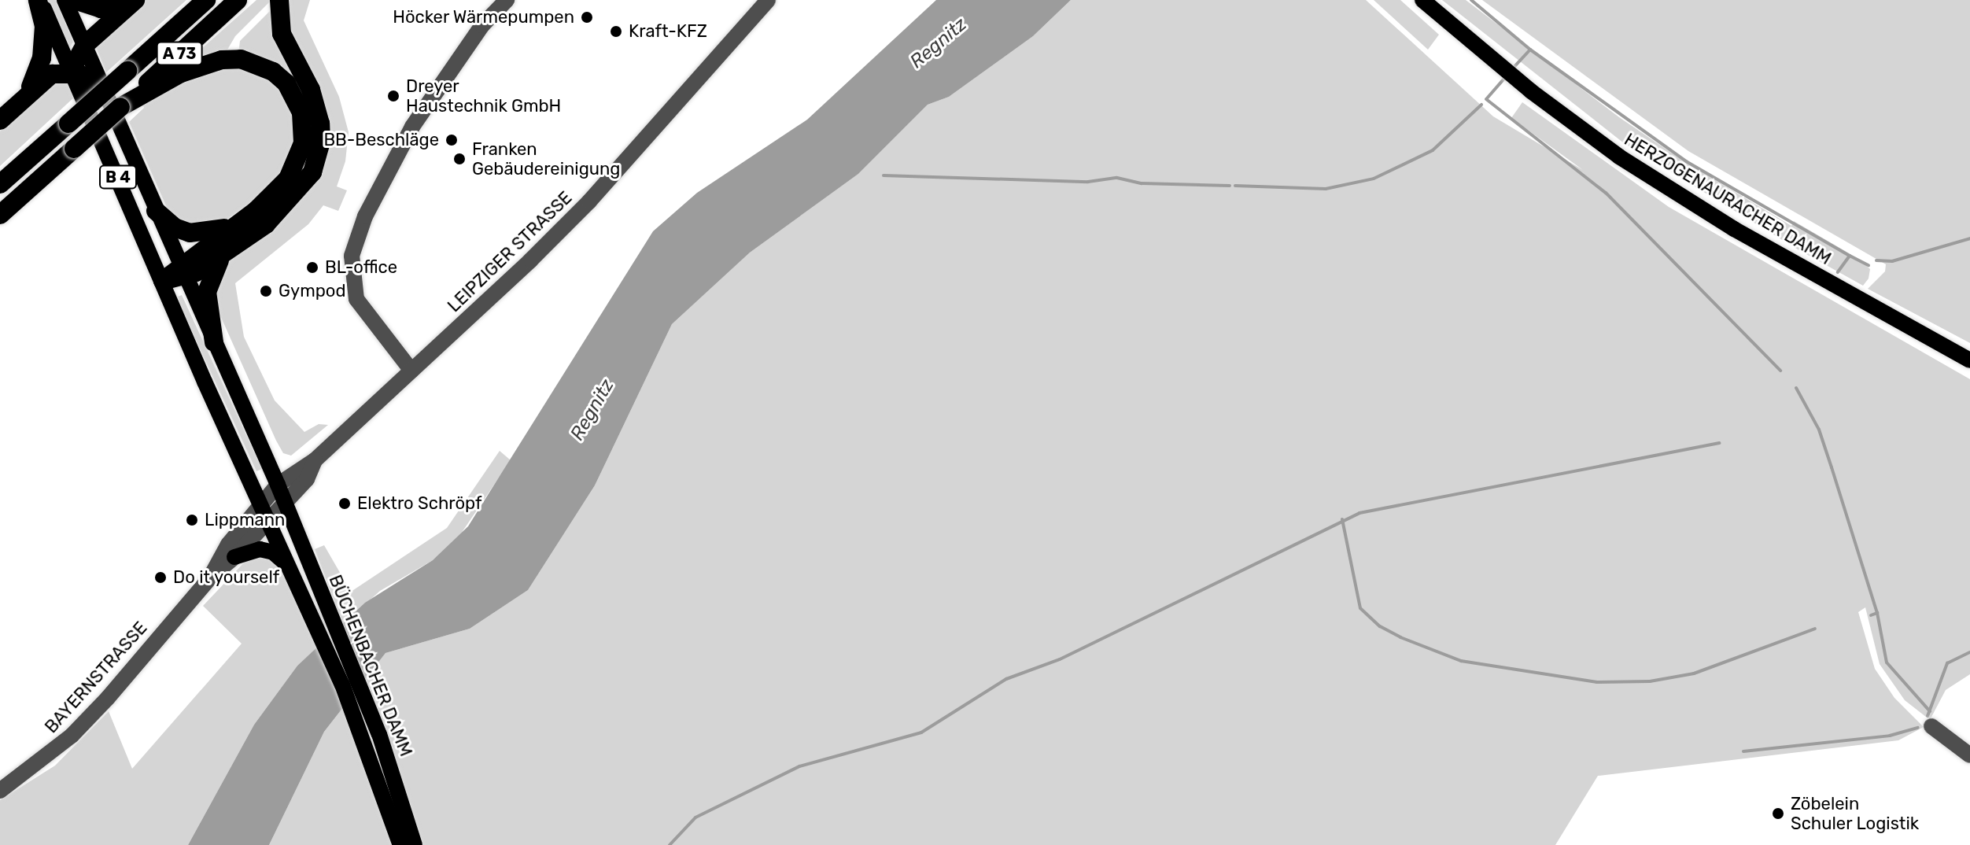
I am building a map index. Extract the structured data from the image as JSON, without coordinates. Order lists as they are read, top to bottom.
{
  "streets": {
    "highway": ["A 73"],
    "main road": ["B 4", "HERZOGENAURACHER DAMM", "BÜCHENBACHER DAMM"],
    "street": ["LEIPZIGER STRASSE", "BAYERNSTRASSE"]
  },
  "crossings": [
    ["B 4", "BÜCHENBACHER DAMM"],
    ["LEIPZIGER STRASSE", "BÜCHENBACHER DAMM"],
    ["BÜCHENBACHER DAMM", "BAYERNSTRASSE"]
  ],
  "water": ["Regnitz"],
  "places": [
    "Höcker Wärmepumpen",
    "Kraft-KFZ",
    "Dreyer Haustechnik GmbH",
    "BB-Beschläge",
    "Franken Gebäudereinigung",
    "BL-office",
    "Gympod",
    "Elektro Schröpf",
    "Lippmann",
    "Do it yourself",
    "Zöbelein Schuler Logistik"
  ]
}
